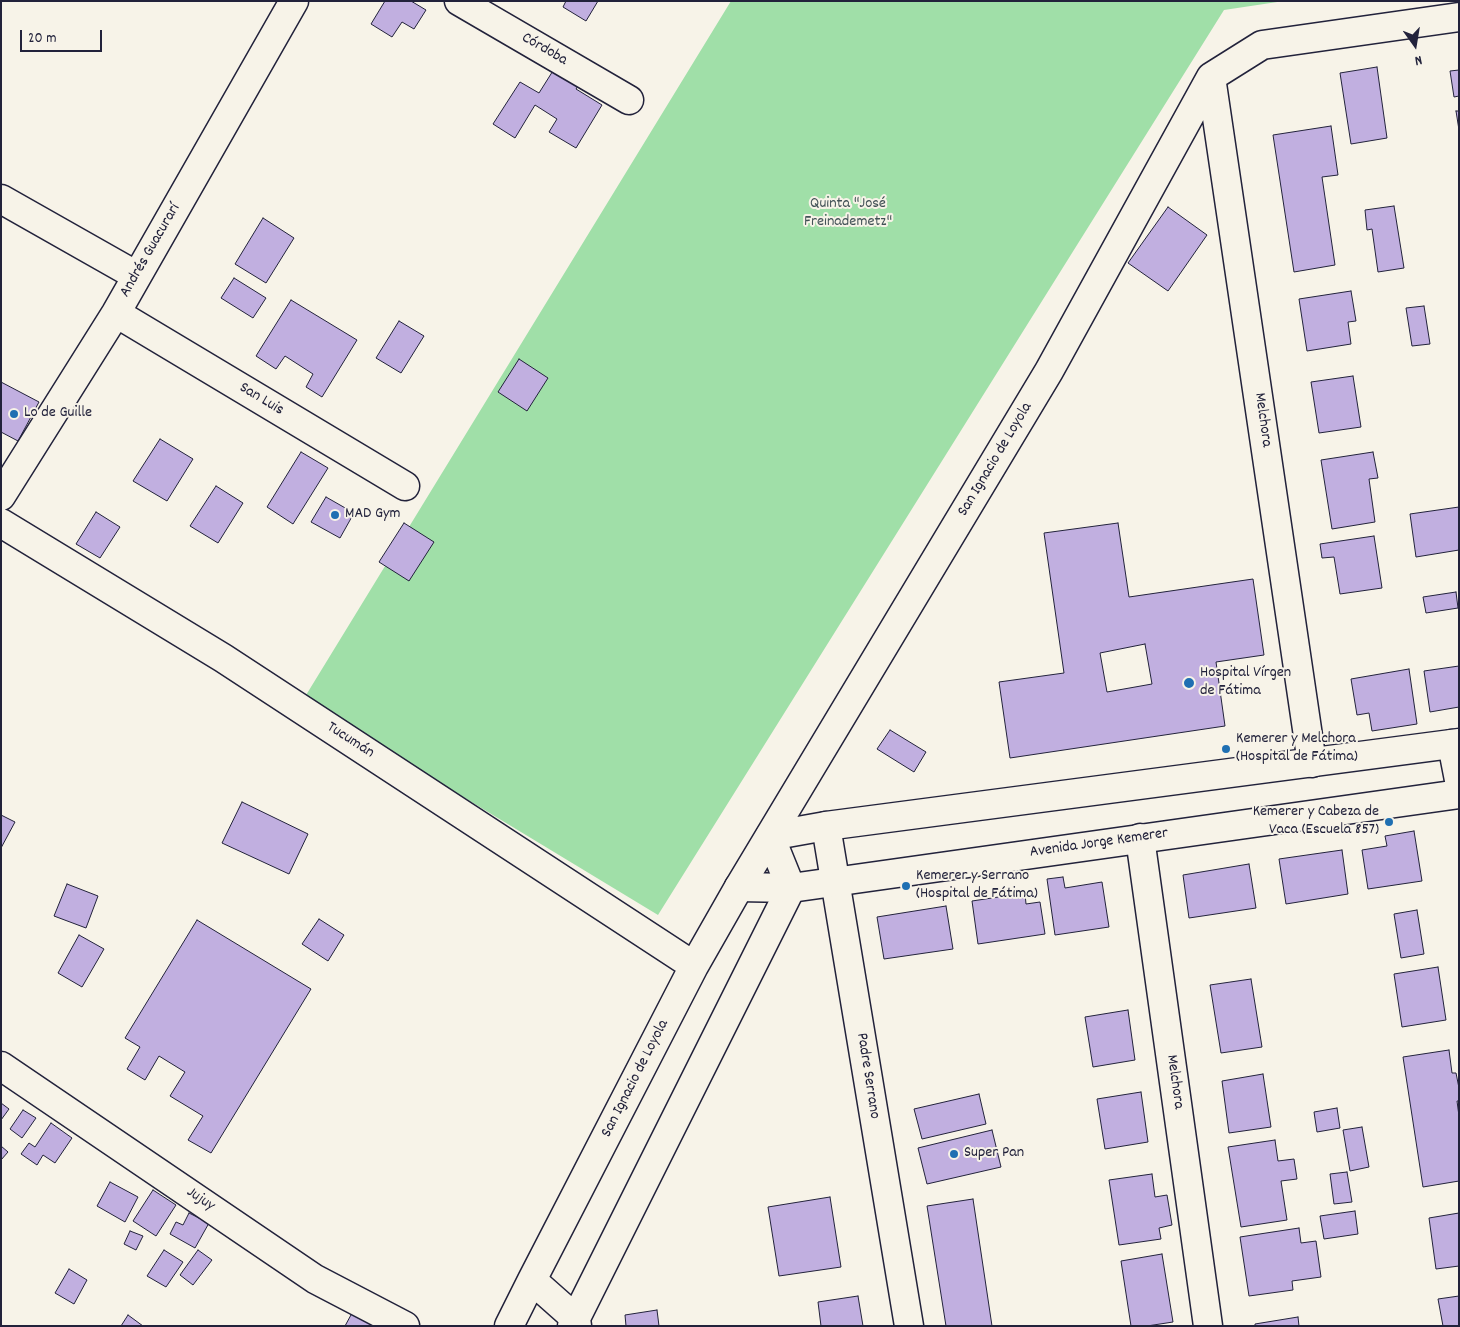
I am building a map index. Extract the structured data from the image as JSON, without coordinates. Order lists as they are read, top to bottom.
{
  "streets": {
    "street": [
      "Córdoba",
      "Andrés Guacurarí",
      "San Luis",
      "Melchora",
      "San Ignacio de Loyola",
      "Tucumán",
      "Avenida Jorge Kemerer",
      "Padre Serrano",
      "Jujuy"
    ]
  },
  "crossings": [
    ["Andrés Guacurarí", "San Luis"],
    ["Melchora", "San Ignacio de Loyola"],
    ["Melchora", "Avenida Jorge Kemerer"],
    ["San Ignacio de Loyola", "Tucumán"],
    ["San Ignacio de Loyola", "Avenida Jorge Kemerer"],
    ["Avenida Jorge Kemerer", "Padre Serrano"]
  ],
  "parks": ["Quinta \"José Freinademetz\""],
  "places": [
    "Lo de Guille",
    "MAD Gym",
    "Hospital Vírgen de Fátima",
    "Kemerer y Melchora (Hospital de Fátima)",
    "Kemerer y Cabeza de Vaca (Escuela 857)",
    "Kemerer y Serrano (Hospital de Fátima)",
    "Super Pan"
  ],
  "scale_bar": "20 m",
  "north": "bottom"
}
